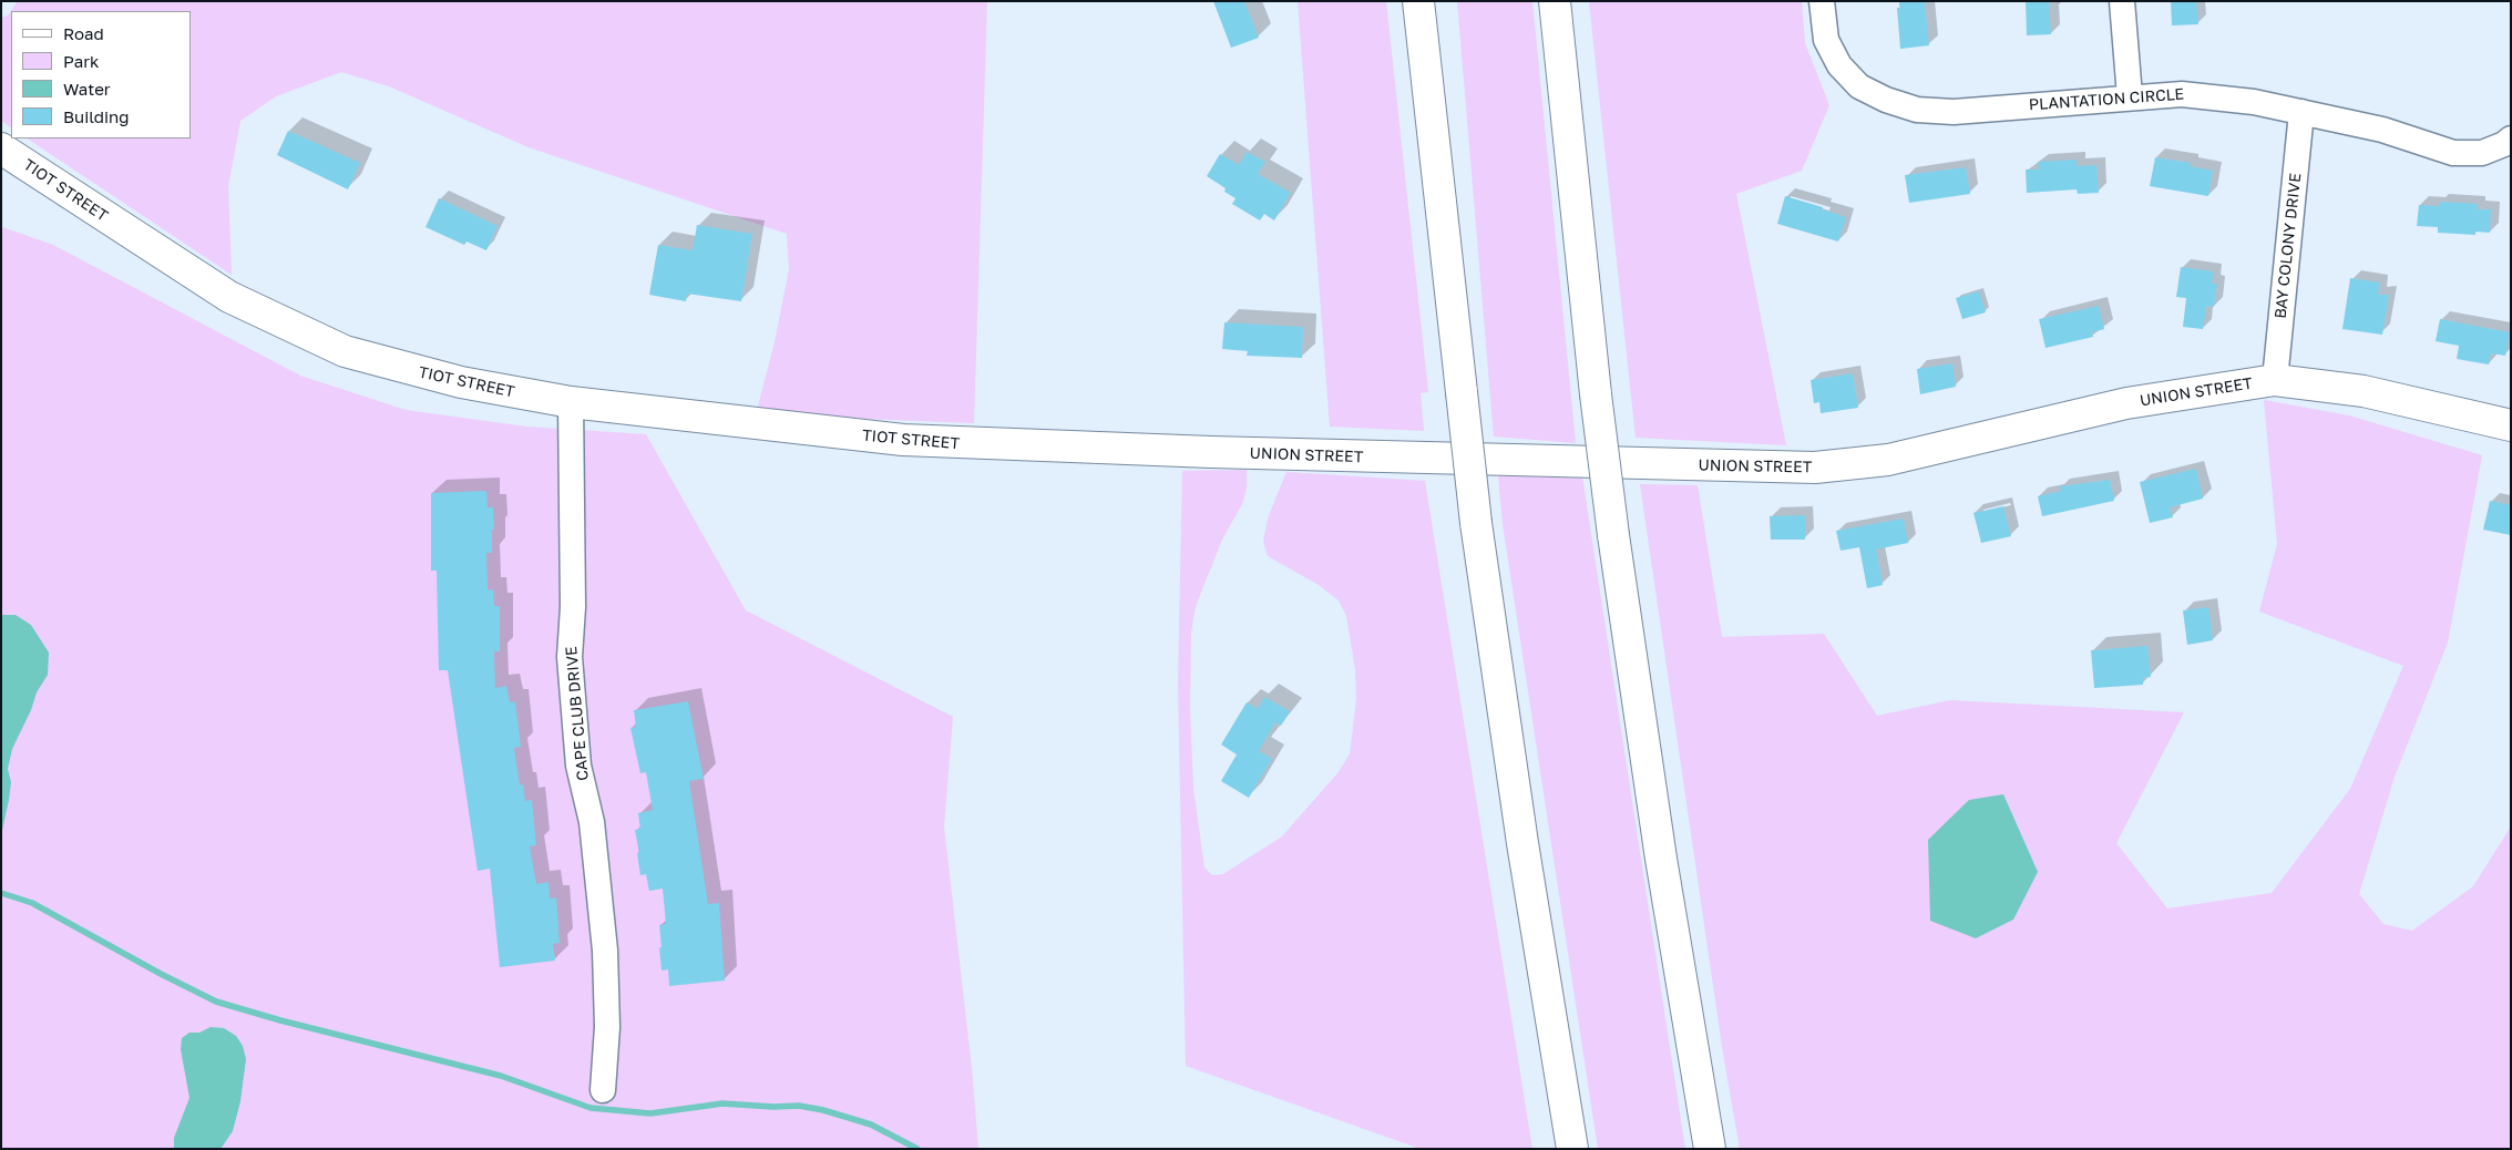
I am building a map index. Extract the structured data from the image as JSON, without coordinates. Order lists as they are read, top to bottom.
{
  "streets": {
    "main road": ["TIOT STREET", "UNION STREET"],
    "street": ["PLANTATION CIRCLE", "BAY COLONY DRIVE", "CAPE CLUB DRIVE"]
  },
  "crossings": [
    ["PLANTATION CIRCLE", "BAY COLONY DRIVE"],
    ["TIOT STREET", "UNION STREET"],
    ["TIOT STREET", "CAPE CLUB DRIVE"],
    ["BAY COLONY DRIVE", "UNION STREET"]
  ],
  "legend": [
    "Road",
    "Park",
    "Water",
    "Building"
  ]
}
